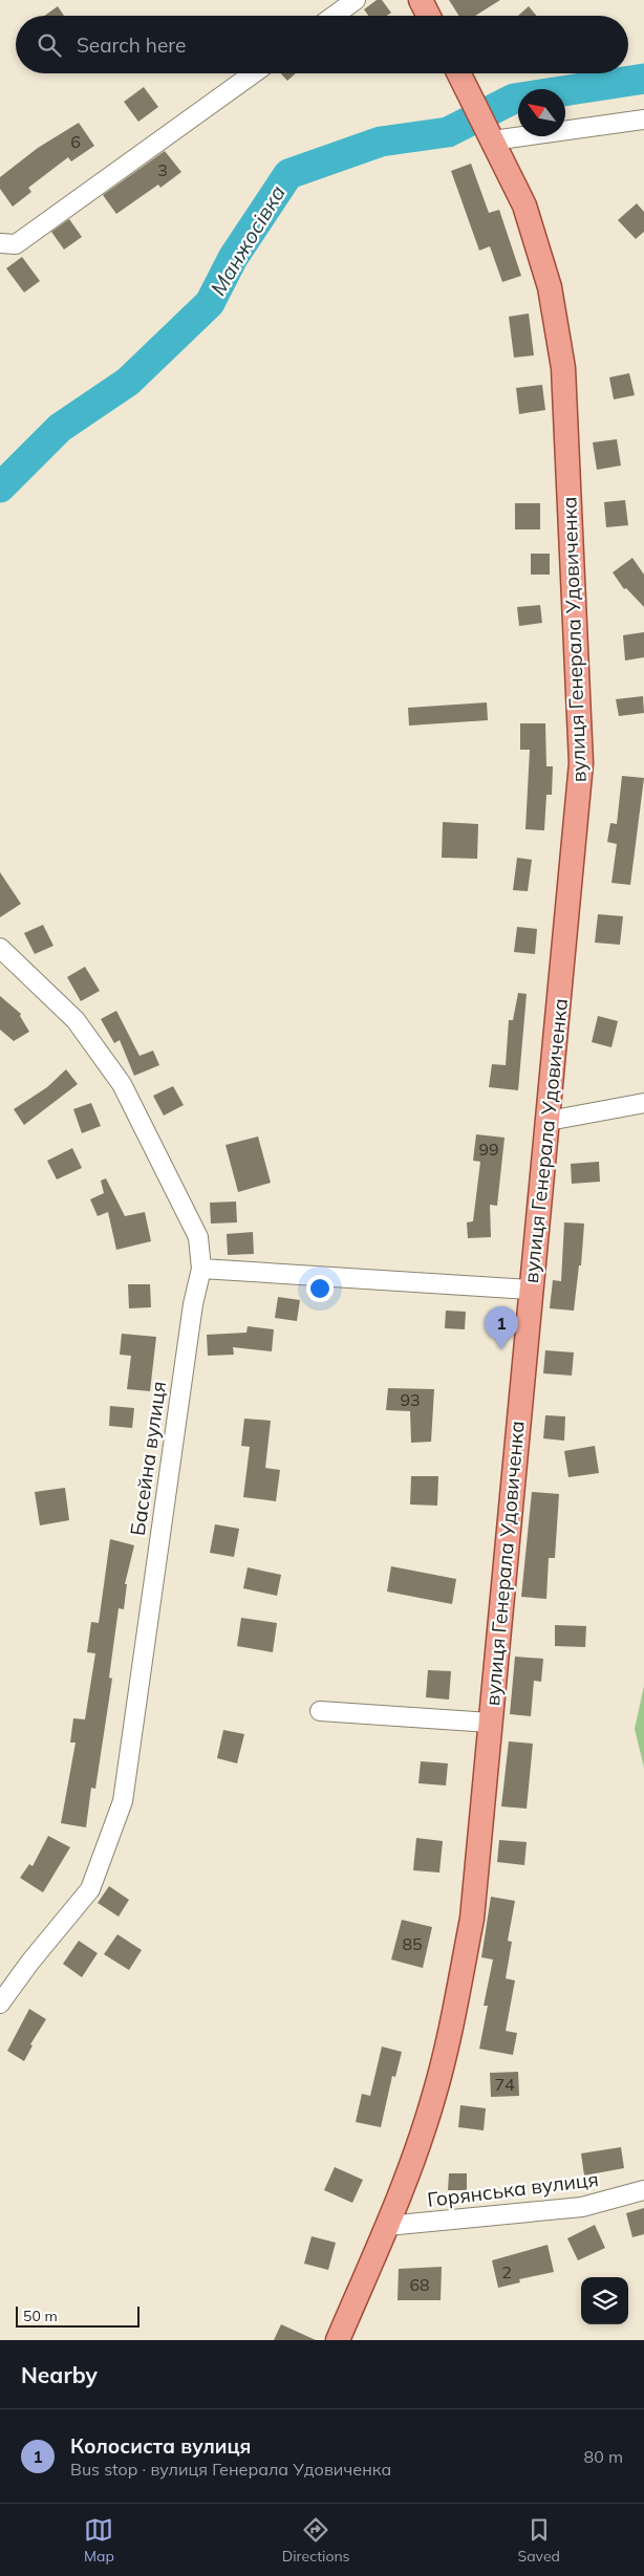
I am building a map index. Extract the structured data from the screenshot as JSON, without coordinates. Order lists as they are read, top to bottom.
{
  "streets": {
    "main road": ["вулиця Генерала Удовиченка"],
    "street": ["Басейна вулиця", "Горянська вулиця"]
  },
  "crossings": [
    ["вулиця Генерала Удовиченка", "Горянська вулиця"]
  ],
  "water": ["Манжосівка"],
  "house_numbers": [
    "6",
    "3",
    "99",
    "93",
    "85",
    "74",
    "2",
    "68"
  ],
  "scale_bar": "50 m",
  "north": "top left",
  "page": {
    "search": "Search here",
    "pins": "1",
    "scale": "50 m",
    "heading": "Nearby",
    "list": [
      {
        "mark": "1",
        "name": "Колосиста вулиця",
        "note": "Bus stop · вулиця Генерала Удовиченка",
        "value": "80 m"
      }
    ],
    "nav": ["Map", "Directions", "Saved"]
  }
}
